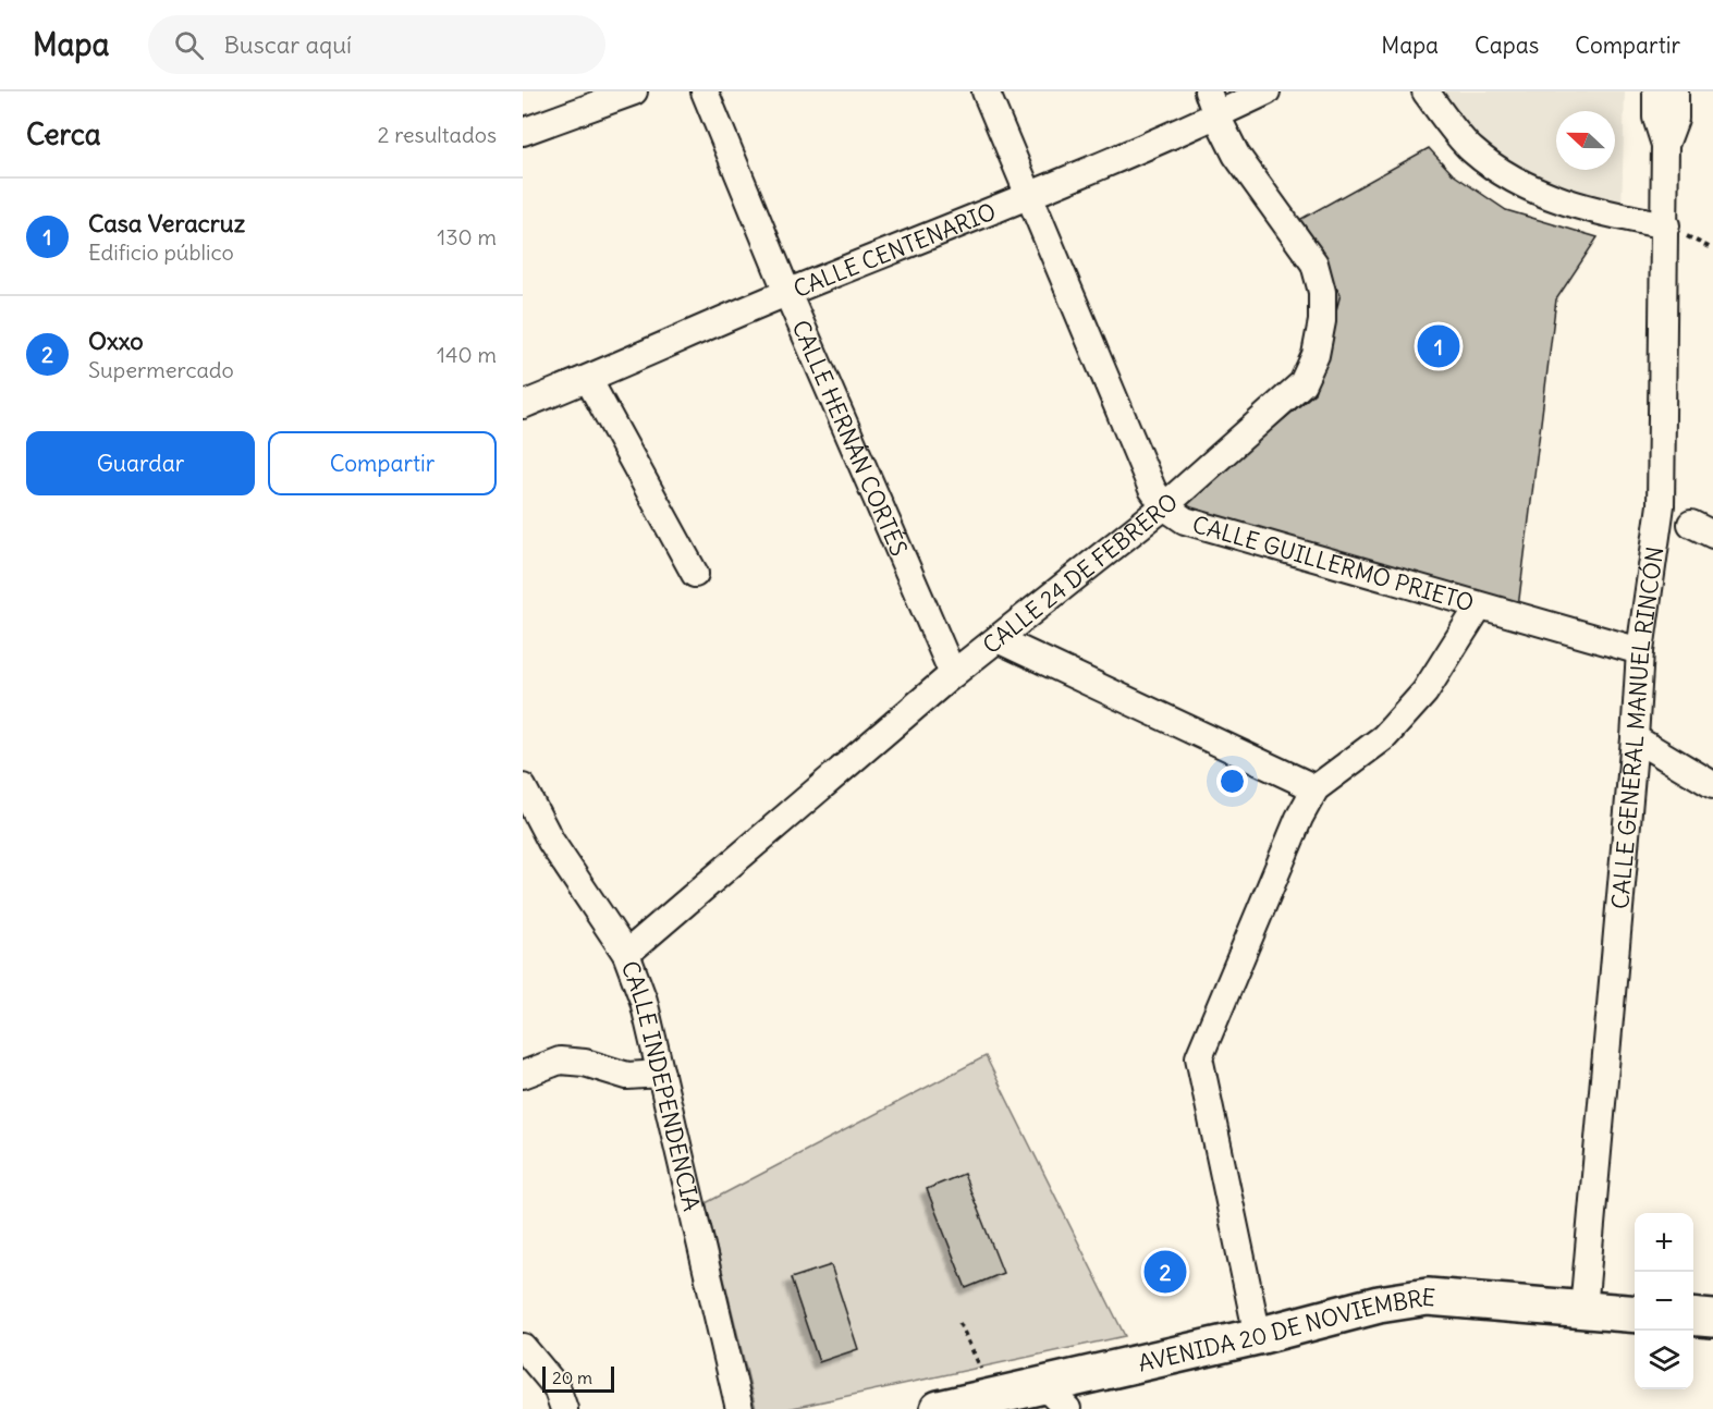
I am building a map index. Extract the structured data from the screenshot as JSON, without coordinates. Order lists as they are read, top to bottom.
{
  "streets": {
    "main road": ["AVENIDA 20 DE NOVIEMBRE"],
    "street": [
      "CALLE CENTENARIO",
      "CALLE HERNÁN CORTÉS",
      "CALLE GUILLERMO PRIETO",
      "CALLE 24 DE FEBRERO",
      "CALLE GENERAL MANUEL RINCÓN",
      "CALLE INDEPENDENCIA"
    ]
  },
  "crossings": [
    ["CALLE CENTENARIO", "CALLE HERNÁN CORTÉS"],
    ["CALLE CENTENARIO", "CALLE GUILLERMO PRIETO"],
    ["CALLE CENTENARIO", "CALLE 24 DE FEBRERO"],
    ["CALLE HERNÁN CORTÉS", "CALLE 24 DE FEBRERO"],
    ["CALLE GUILLERMO PRIETO", "CALLE 24 DE FEBRERO"],
    ["CALLE GUILLERMO PRIETO", "CALLE GENERAL MANUEL RINCÓN"],
    ["CALLE 24 DE FEBRERO", "CALLE INDEPENDENCIA"],
    ["CALLE GENERAL MANUEL RINCÓN", "AVENIDA 20 DE NOVIEMBRE"]
  ],
  "scale_bar": "20 m",
  "north": "left",
  "page": {
    "header": "Mapa",
    "search": "Buscar aquí",
    "nav": ["Mapa", "Capas", "Compartir"],
    "heading": ["Cerca", "2 resultados"],
    "list": [
      {
        "mark": "1",
        "name": "Casa Veracruz",
        "note": "Edificio público",
        "value": "130 m"
      },
      {
        "mark": "2",
        "name": "Oxxo",
        "note": "Supermercado",
        "value": "140 m"
      }
    ],
    "pins": ["1", "2"],
    "buttons": ["Guardar", "Compartir"],
    "map_buttons": ["+", "−"],
    "scale": "20 m"
  }
}
